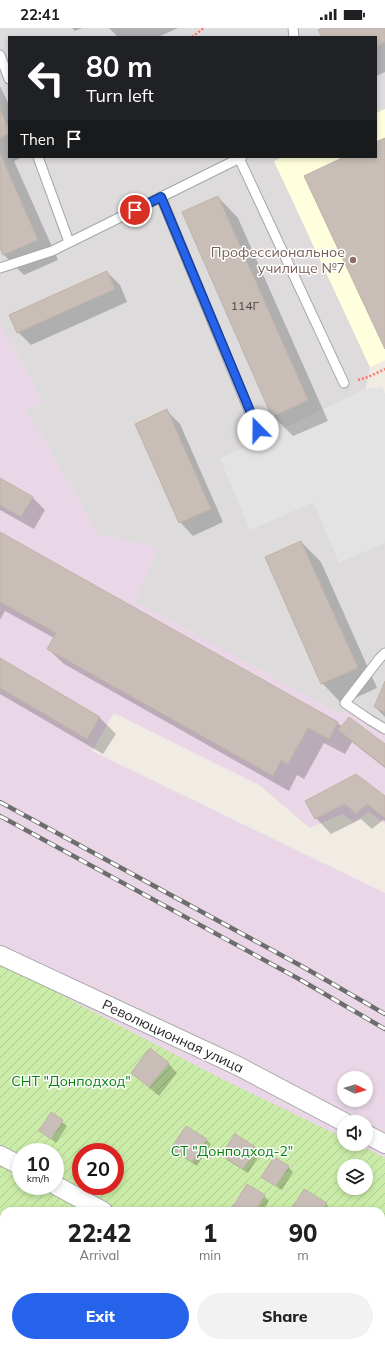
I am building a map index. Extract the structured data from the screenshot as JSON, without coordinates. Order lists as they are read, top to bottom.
{
  "streets": {
    "street": ["Революционная улица"]
  },
  "parks": ["СНТ \"Донподход\"", "СТ \"Донподход-2\""],
  "places": ["Профессиональное училище №7"],
  "house_numbers": ["114Г"],
  "north": "right",
  "page": {
    "status": "22:41",
    "turn": ["80 m", "Turn left"],
    "then": "Then",
    "speed": "10 km/h",
    "limit": "20",
    "eta": [
      "22:42",
      "Arrival",
      "1",
      "min",
      "90",
      "m"
    ],
    "buttons": ["Exit", "Share"]
  }
}
